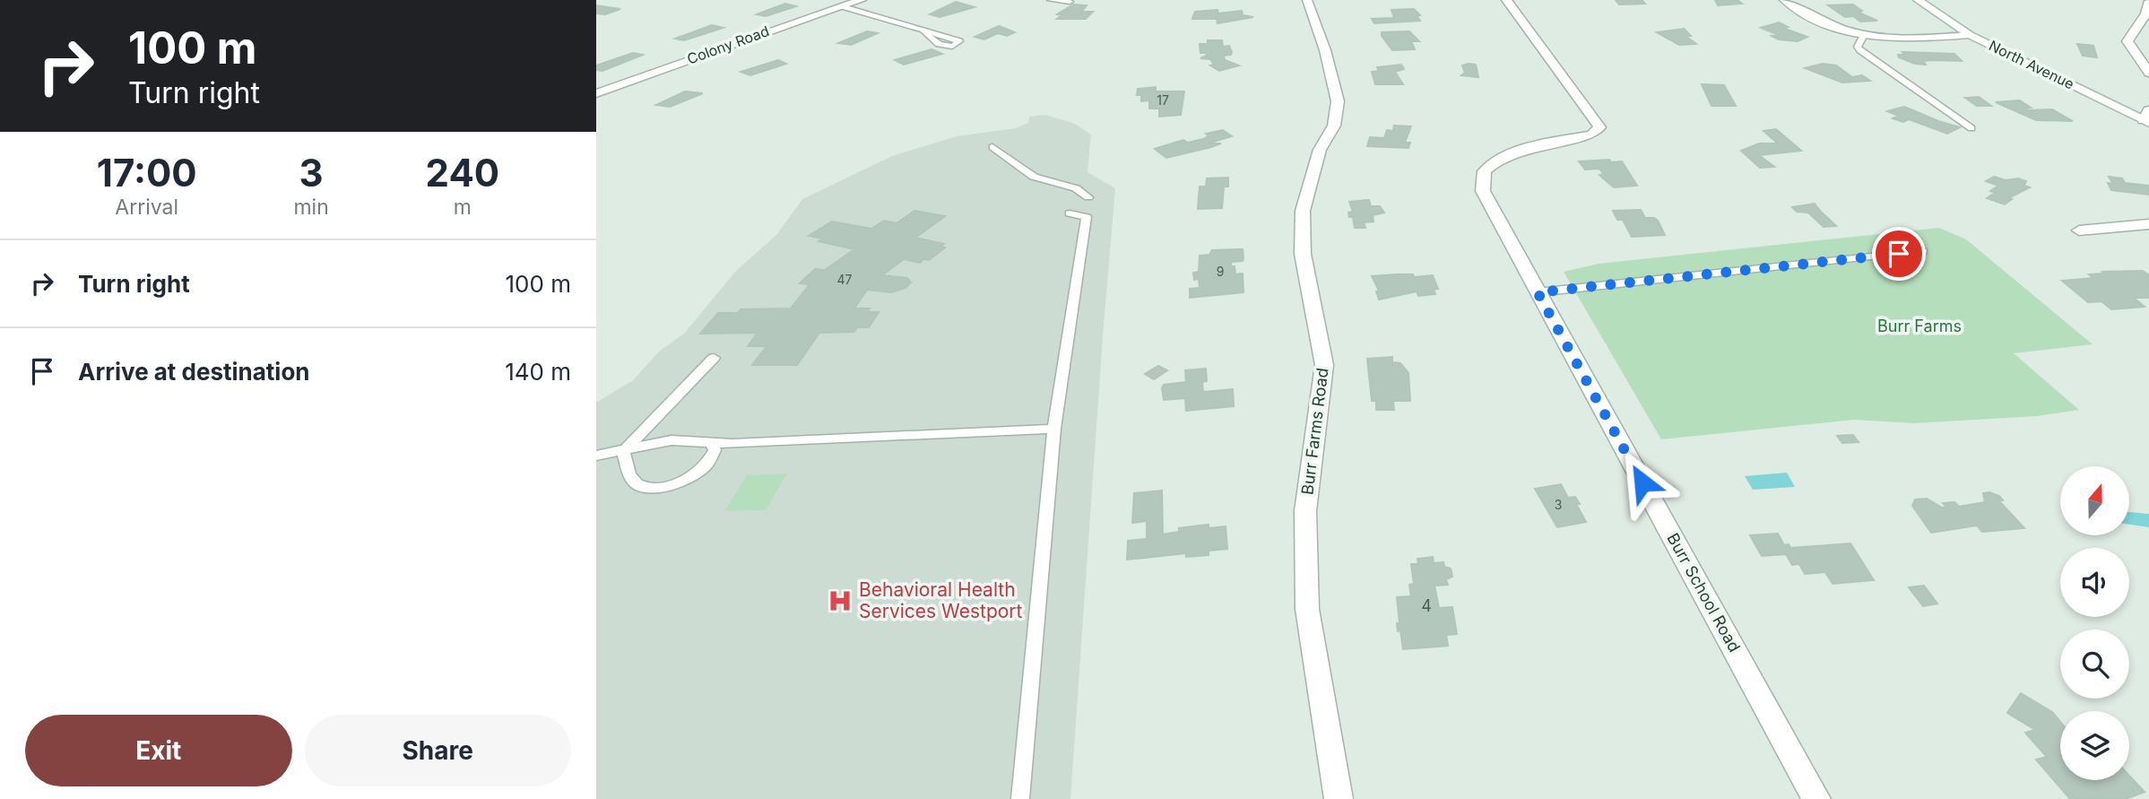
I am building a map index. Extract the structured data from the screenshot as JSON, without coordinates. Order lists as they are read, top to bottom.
{
  "streets": {
    "street": [
      "Colony Road",
      "North Avenue",
      "Burr Farms Road",
      "Burr School Road"
    ]
  },
  "parks": ["Burr Farms"],
  "places": {
    "hospital": ["Behavioral Health Services Westport"]
  },
  "house_numbers": [
    "17",
    "9",
    "47",
    "3",
    "4"
  ],
  "north": "top",
  "page": {
    "turn": ["100 m", "Turn right"],
    "eta": [
      "17:00",
      "Arrival",
      "3",
      "min",
      "240",
      "m"
    ],
    "list": [
      {
        "name": "Turn right",
        "value": "100 m"
      },
      {
        "name": "Arrive at destination",
        "value": "140 m"
      }
    ],
    "buttons": ["Exit", "Share"]
  }
}
